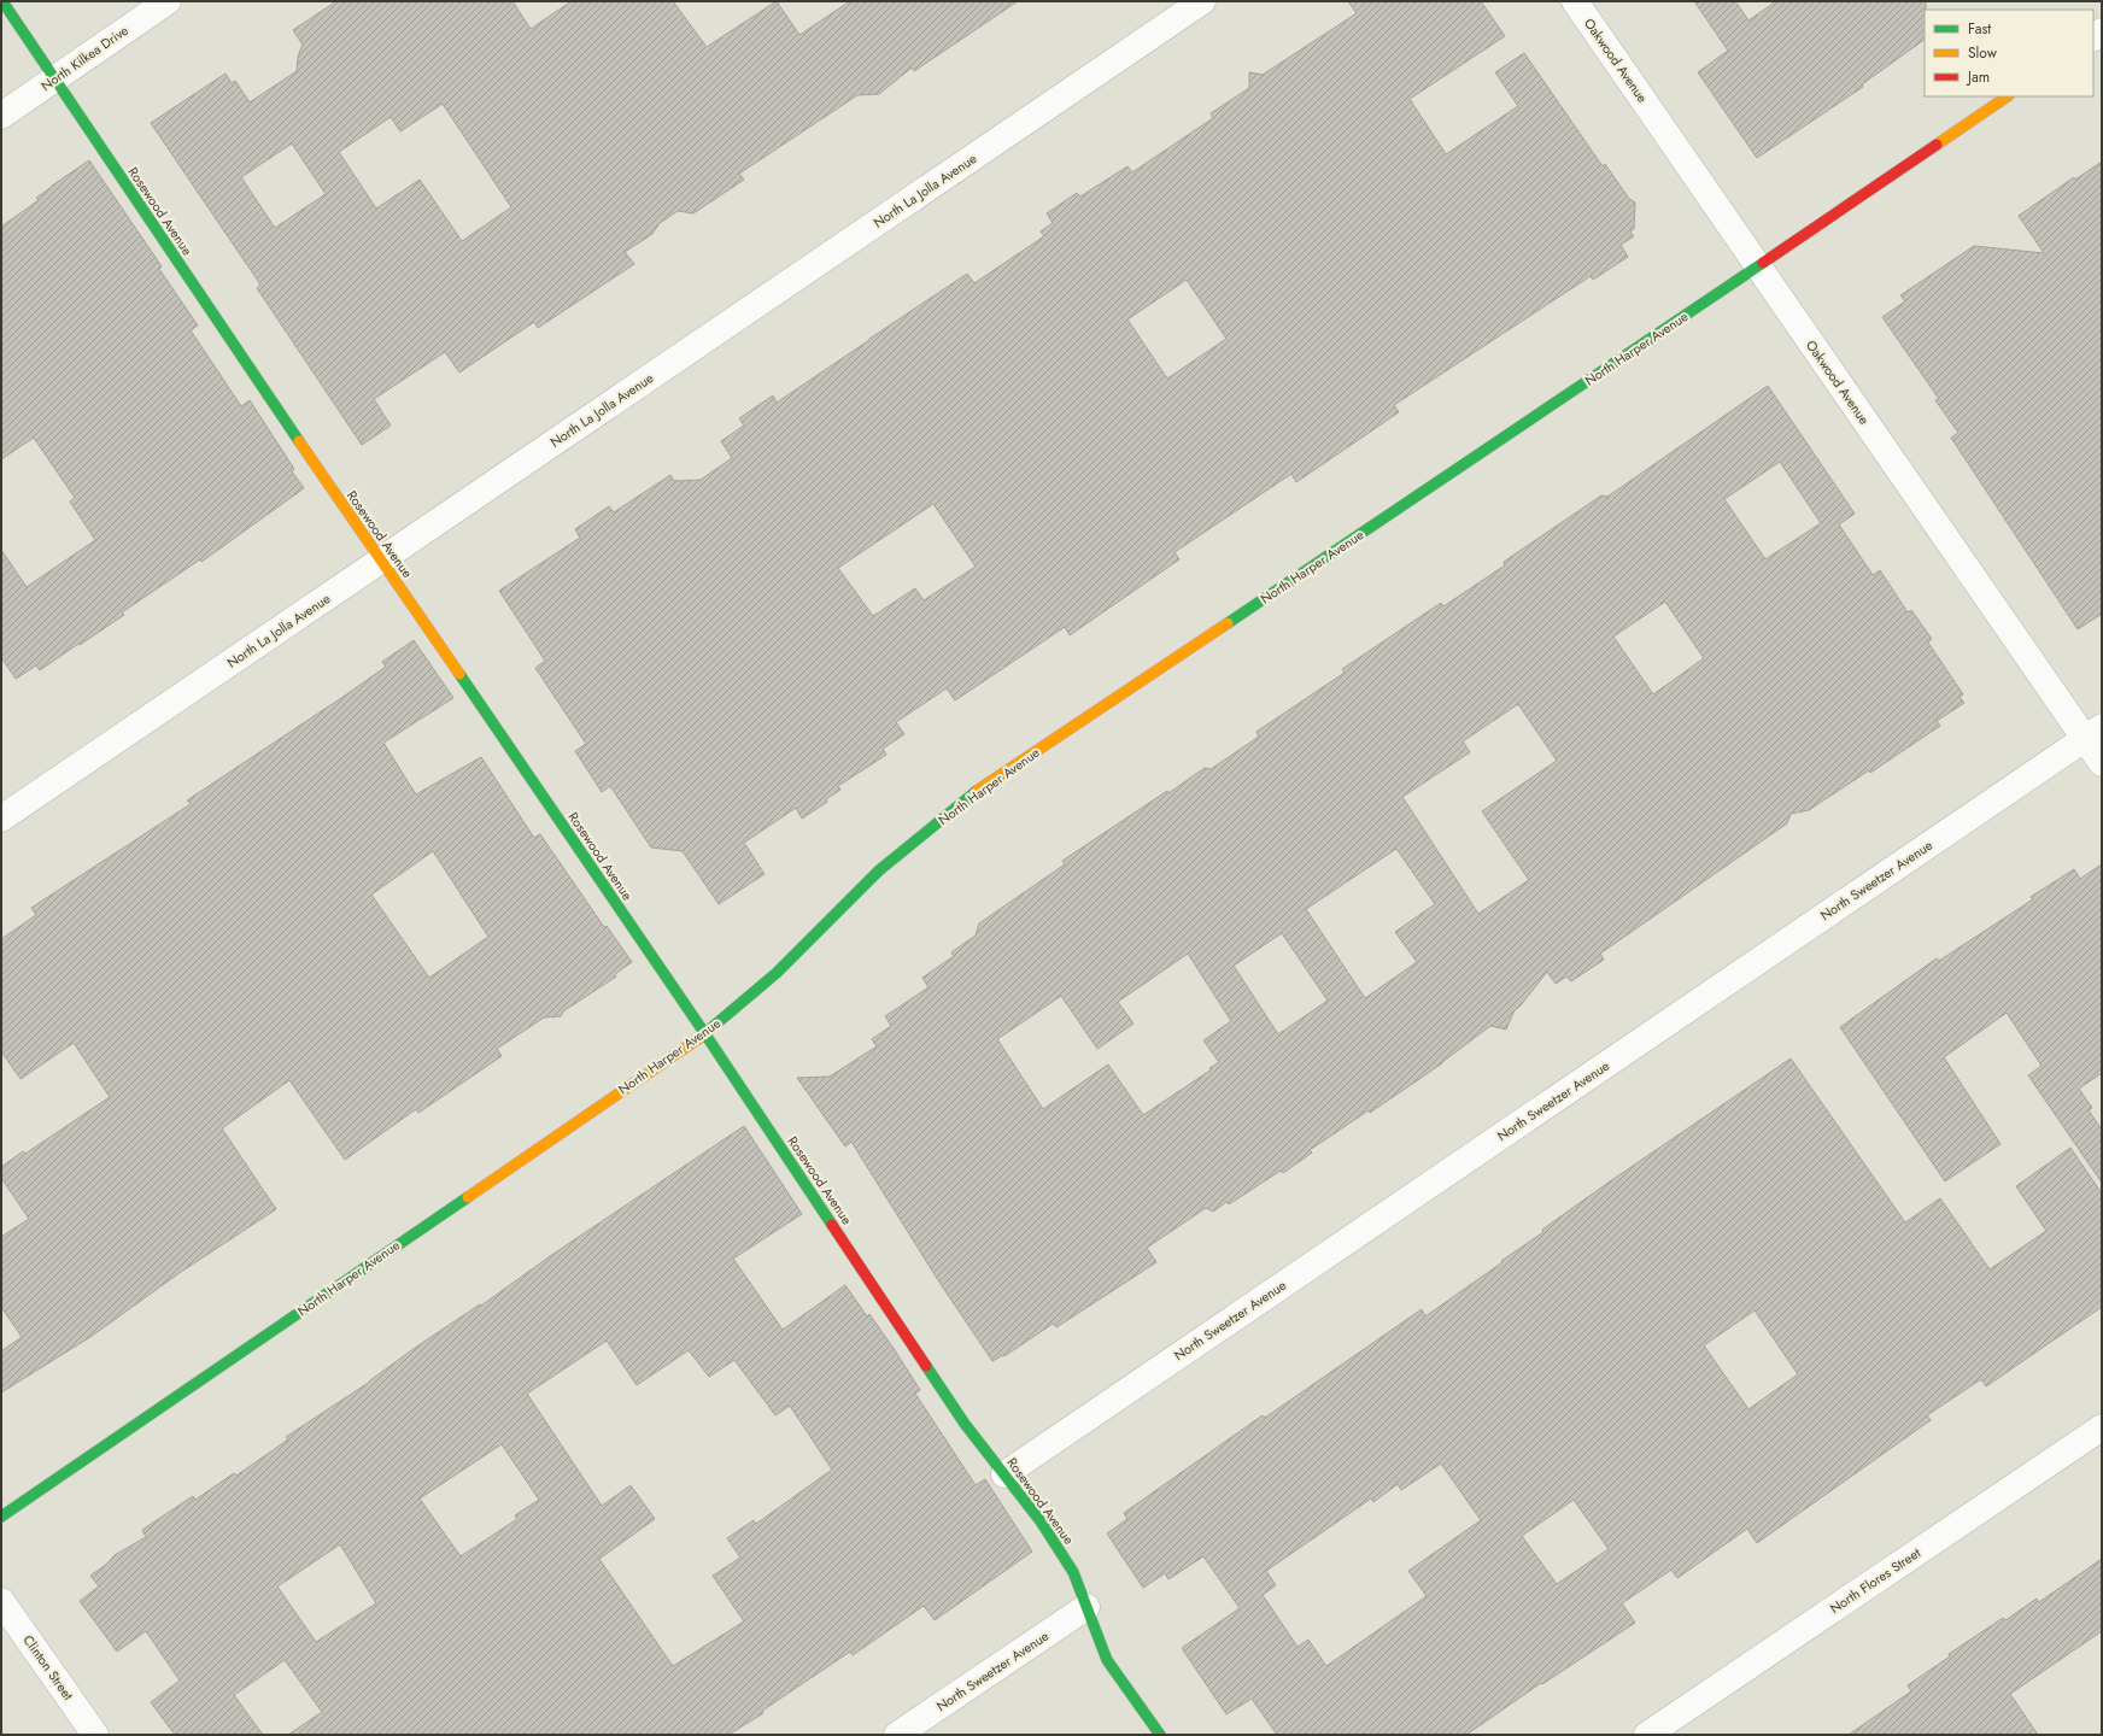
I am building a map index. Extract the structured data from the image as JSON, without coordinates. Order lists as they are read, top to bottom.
{
  "streets": {
    "street": [
      "North Kilkea Drive",
      "Oakwood Avenue",
      "North La Jolla Avenue",
      "Rosewood Avenue",
      "North Harper Avenue",
      "North Sweetzer Avenue",
      "North Flores Street",
      "Clinton Street"
    ]
  },
  "crossings": [
    ["North Kilkea Drive", "Rosewood Avenue"],
    ["Oakwood Avenue", "North Harper Avenue"],
    ["Oakwood Avenue", "North Sweetzer Avenue"],
    ["North La Jolla Avenue", "Rosewood Avenue"],
    ["Rosewood Avenue", "North Harper Avenue"],
    ["Rosewood Avenue", "North Sweetzer Avenue"]
  ],
  "legend": ["Fast", "Slow", "Jam"]
}
